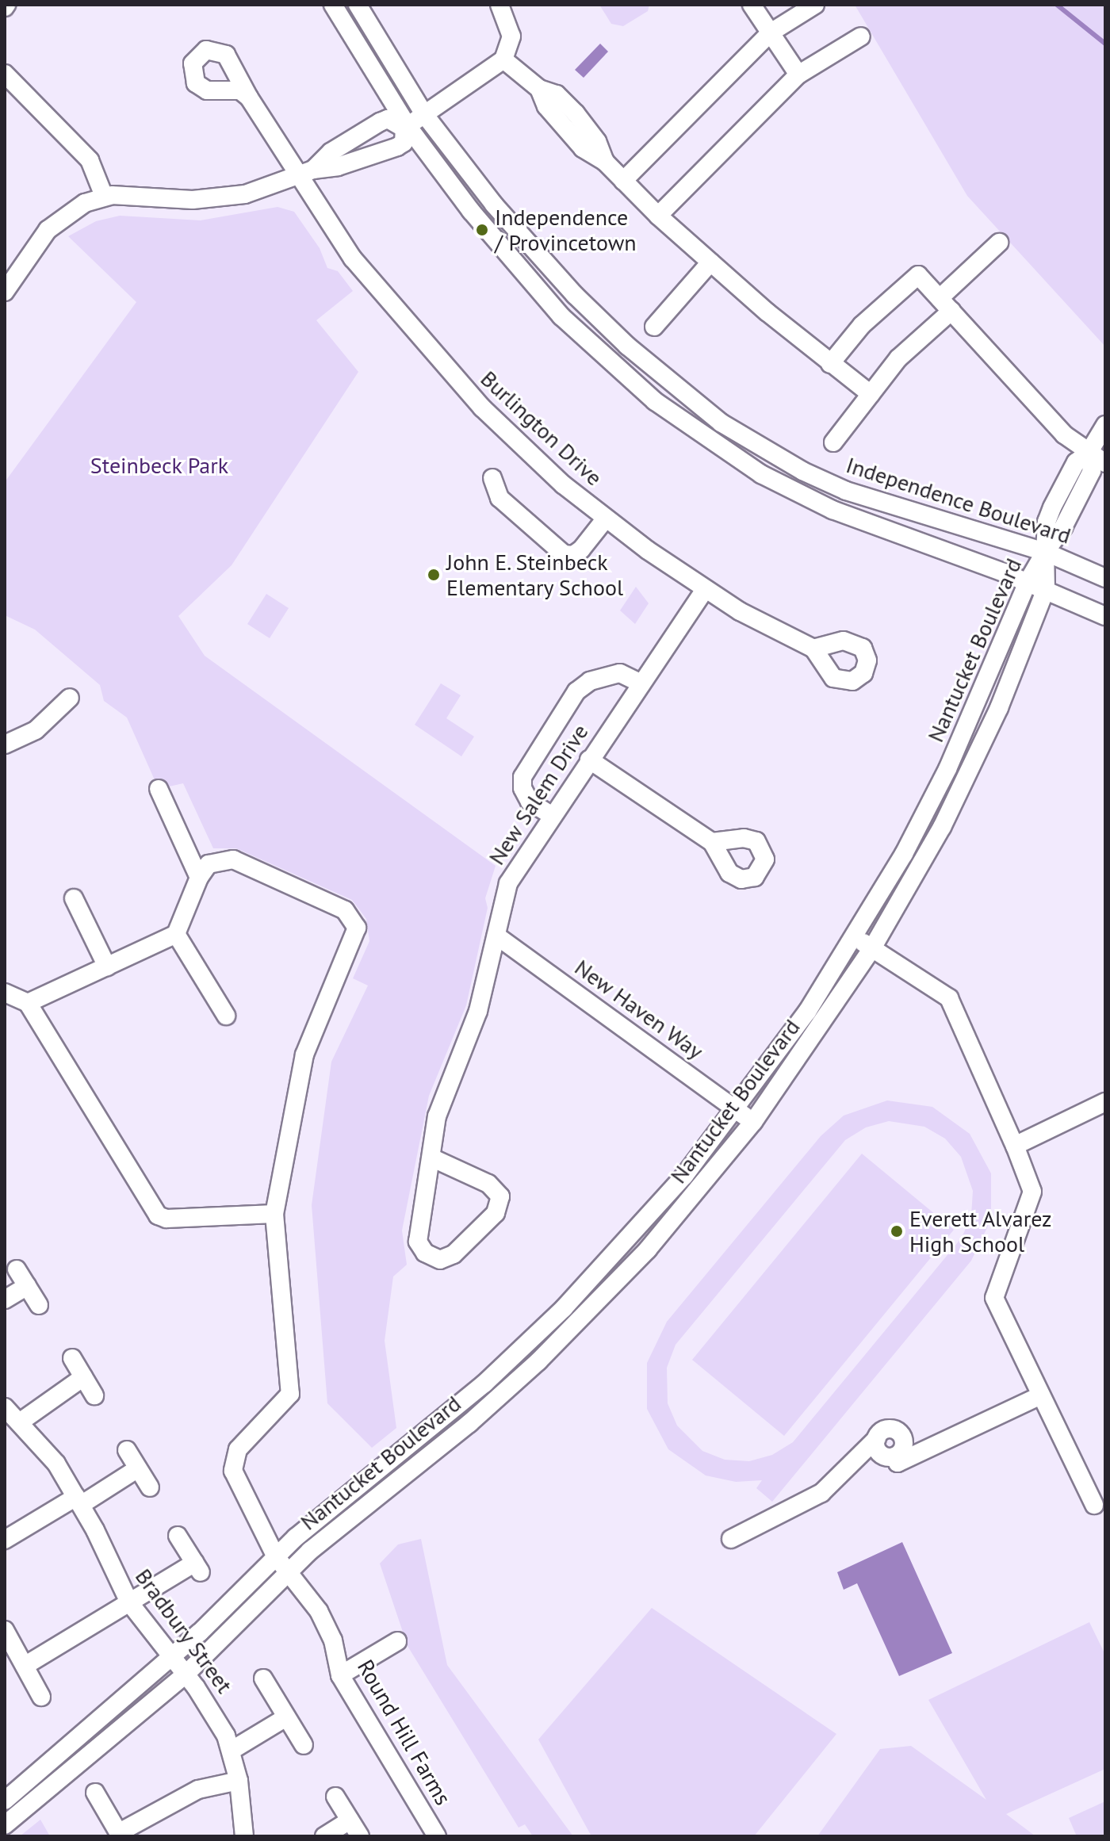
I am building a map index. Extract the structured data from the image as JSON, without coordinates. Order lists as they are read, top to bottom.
{
  "streets": {
    "street": [
      "Burlington Drive",
      "Independence Boulevard",
      "Nantucket Boulevard",
      "New Salem Drive",
      "New Haven Way",
      "Bradbury Street",
      "Round Hill Farms"
    ]
  },
  "crossings": [
    ["Burlington Drive", "New Salem Drive"],
    ["Independence Boulevard", "Nantucket Boulevard"],
    ["Nantucket Boulevard", "New Haven Way"],
    ["Nantucket Boulevard", "Bradbury Street"],
    ["Nantucket Boulevard", "Round Hill Farms"],
    ["New Salem Drive", "New Haven Way"]
  ],
  "parks": ["Steinbeck Park"],
  "places": ["Independence / Provincetown", "John E. Steinbeck Elementary School", "Everett Alvarez High School"]
}
